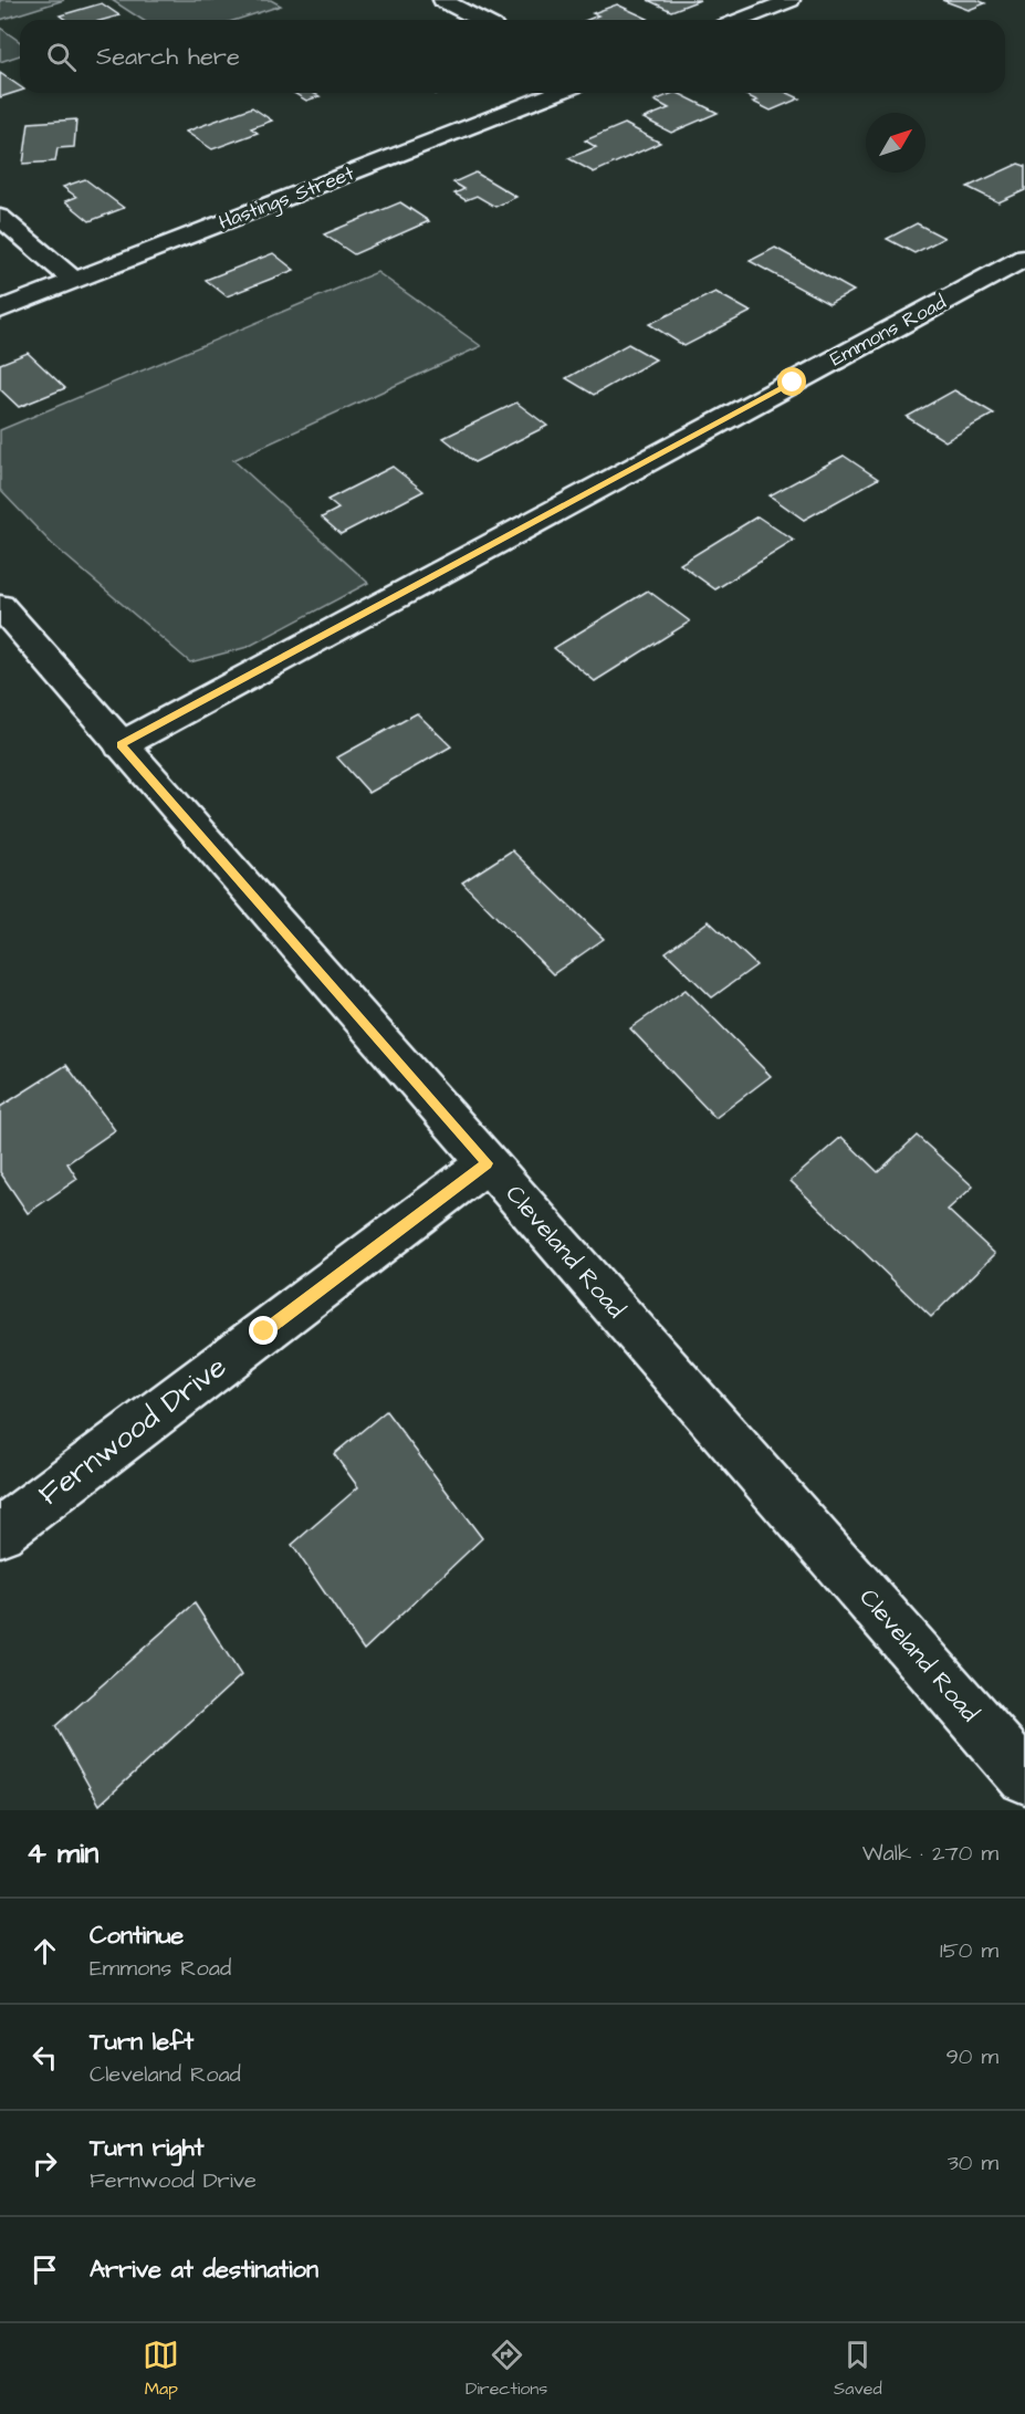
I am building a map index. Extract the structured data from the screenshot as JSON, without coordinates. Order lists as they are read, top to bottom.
{
  "streets": {
    "street": [
      "Hastings Street",
      "Emmons Road",
      "Cleveland Road",
      "Fernwood Drive"
    ]
  },
  "crossings": [
    ["Emmons Road", "Cleveland Road"],
    ["Cleveland Road", "Fernwood Drive"]
  ],
  "north": "top right",
  "page": {
    "search": "Search here",
    "heading": ["4 min", "Walk · 270 m"],
    "list": [
      ["Continue", "Emmons Road", "150 m"],
      ["Turn left", "Cleveland Road", "90 m"],
      ["Turn right", "Fernwood Drive", "30 m"],
      "Arrive at destination"
    ],
    "nav": ["Map", "Directions", "Saved"]
  }
}
